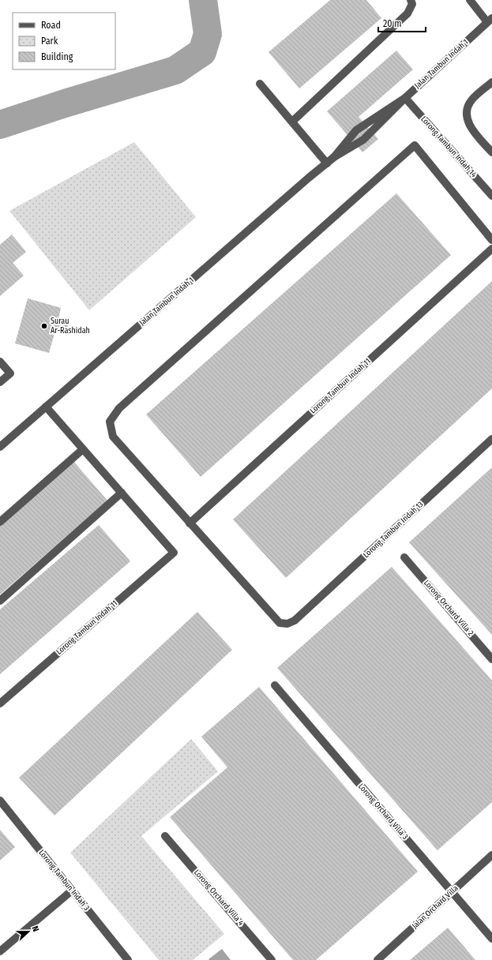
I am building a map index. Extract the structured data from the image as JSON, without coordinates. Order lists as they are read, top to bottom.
{
  "streets": {
    "street": [
      "Jalan Tambun Indah 1",
      "Lorong Tambun Indah 14",
      "Lorong Tambun Indah 11",
      "Lorong Tambun Indah 13",
      "Lorong Orchard Villa 2",
      "Lorong Orchard Villa 3",
      "Lorong Tambun Indah 3",
      "Lorong Orchard Villa 4",
      "Jalan Orchard Villa"
    ]
  },
  "crossings": [
    ["Jalan Tambun Indah 1", "Lorong Tambun Indah 14"],
    ["Lorong Tambun Indah 11", "Lorong Tambun Indah 13"],
    ["Lorong Orchard Villa 3", "Jalan Orchard Villa"]
  ],
  "places": ["Surau Ar-Rashidah"],
  "legend": ["Road", "Park", "Building"],
  "scale_bar": "20 m",
  "north": "right"
}
